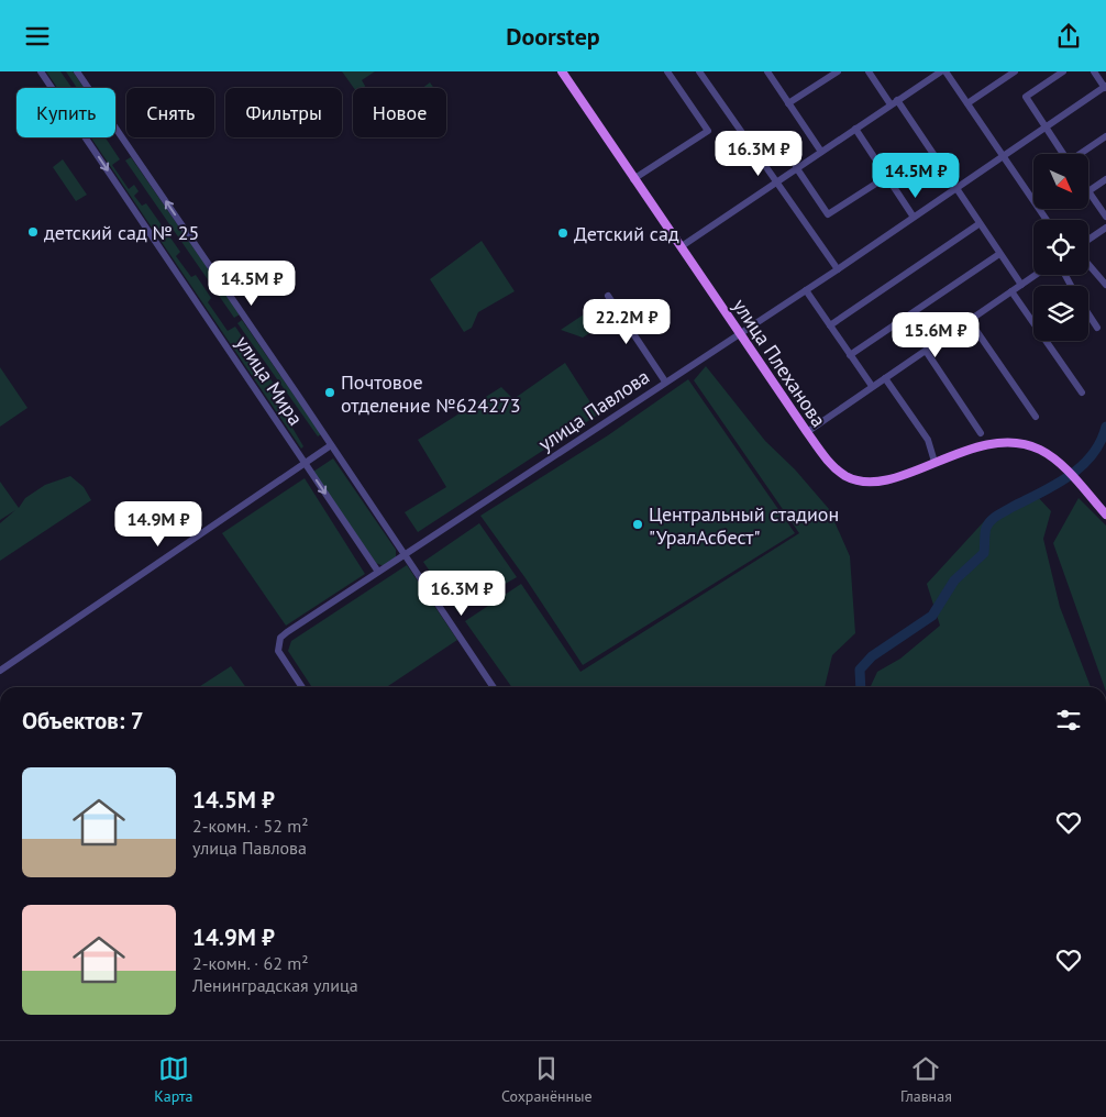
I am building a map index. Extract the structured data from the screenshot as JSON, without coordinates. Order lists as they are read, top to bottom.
{
  "streets": {
    "main road": ["улица Плеханова"],
    "street": ["улица Мира", "улица Павлова"]
  },
  "crossings": [
    ["улица Плеханова", "улица Павлова"],
    ["улица Мира", "улица Павлова"]
  ],
  "places": [
    "детский сад № 25",
    "Детский сад",
    "Почтовое отделение №624273",
    "Центральный стадион \"УралАсбест\""
  ],
  "north": "bottom right",
  "page": {
    "header": "Doorstep",
    "chip": [
      "Купить",
      "Снять",
      "Фильтры",
      "Новое"
    ],
    "price": [
      "16.3M ₽",
      "14.5M ₽",
      "14.5M ₽",
      "22.2M ₽",
      "15.6M ₽",
      "14.9M ₽",
      "16.3M ₽"
    ],
    "heading": "Объектов: 7",
    "list": [
      {
        "name": "14.5M ₽",
        "note": "2-комн. · 52 m² · улица Павлова"
      },
      {
        "name": "14.9M ₽",
        "note": "2-комн. · 62 m² · Ленинградская улица"
      }
    ],
    "tabs": ["Карта", "Сохранённые", "Главная"]
  }
}
